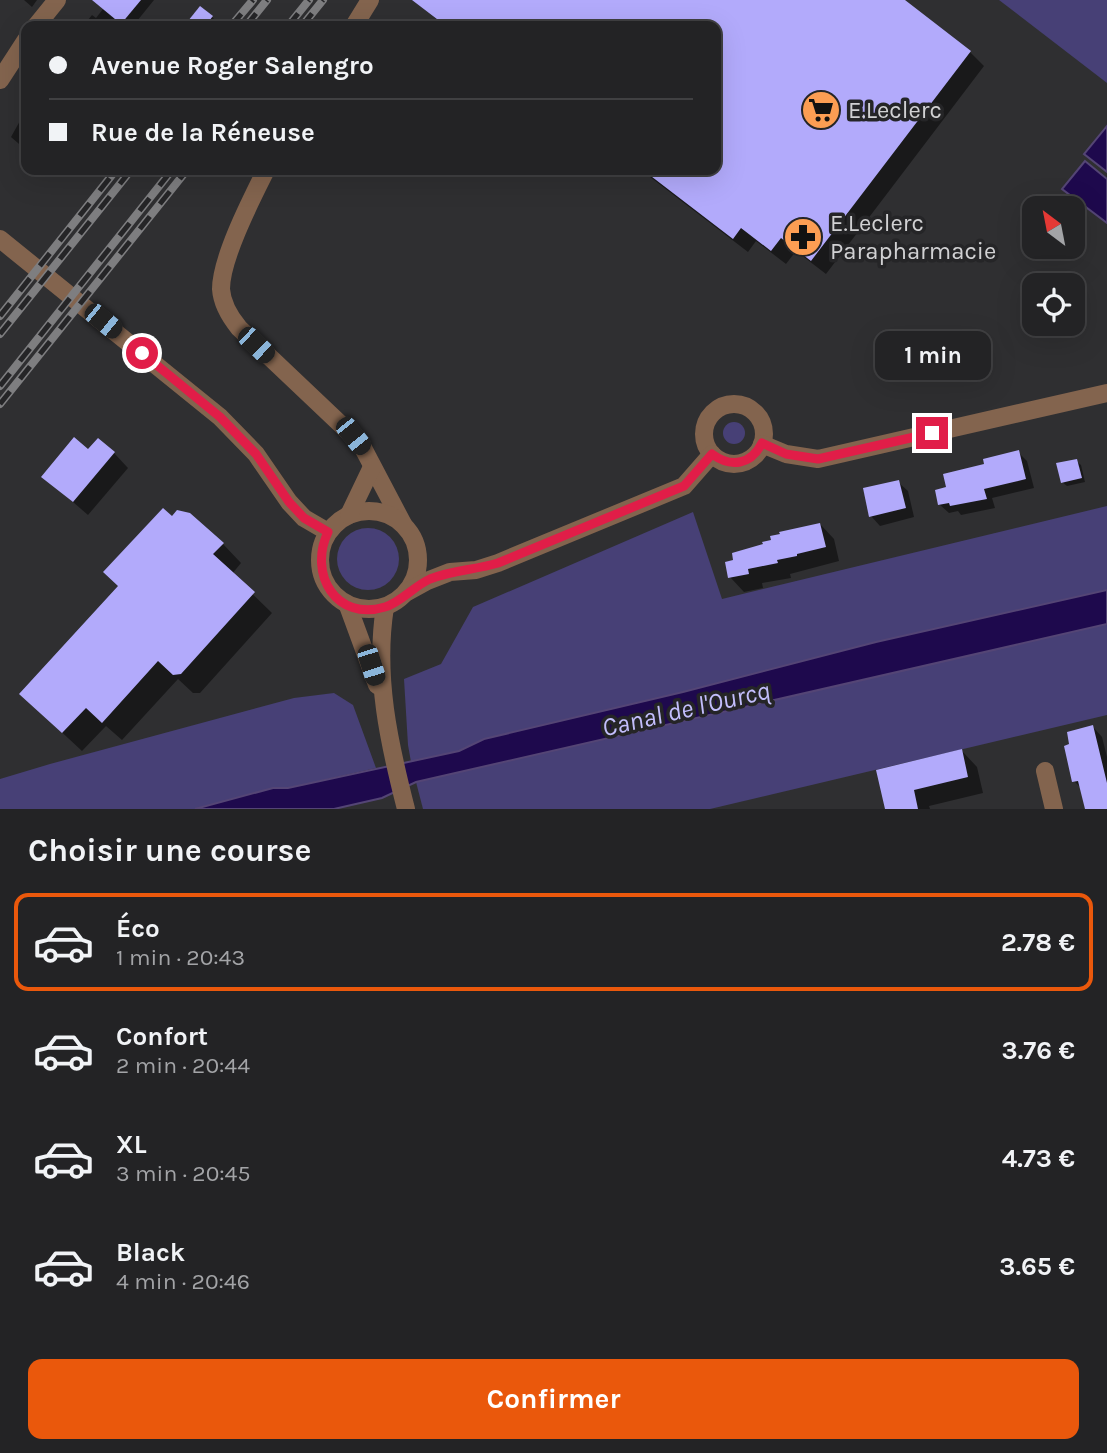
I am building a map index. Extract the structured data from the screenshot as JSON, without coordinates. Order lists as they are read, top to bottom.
{
  "water": ["Canal de l'Ourcq"],
  "places": {
    "supermarket": ["E.Leclerc"],
    "pharmacy": ["E.Leclerc Parapharmacie"]
  },
  "north": "top left",
  "page": {
    "banner": ["Avenue Roger Salengro", "Rue de la Réneuse"],
    "bubble": "1 min",
    "heading": "Choisir une course",
    "list": [
      {
        "name": "Éco",
        "note": "1 min · 20:43",
        "value": "2.78 €"
      },
      {
        "name": "Confort",
        "note": "2 min · 20:44",
        "value": "3.76 €"
      },
      {
        "name": "XL",
        "note": "3 min · 20:45",
        "value": "4.73 €"
      },
      {
        "name": "Black",
        "note": "4 min · 20:46",
        "value": "3.65 €"
      }
    ],
    "buttons": "Confirmer"
  }
}
